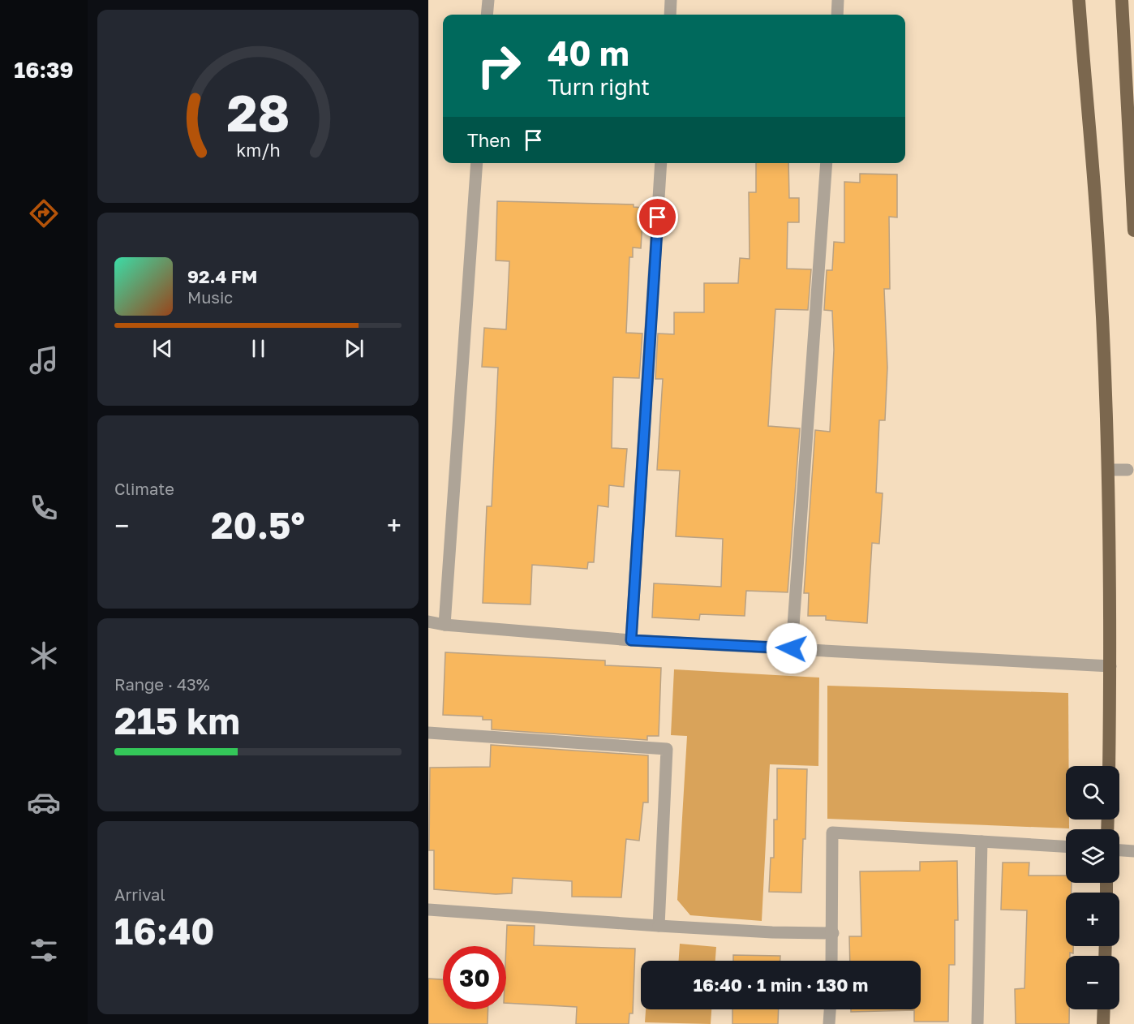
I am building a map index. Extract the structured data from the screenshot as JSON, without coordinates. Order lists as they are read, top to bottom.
{
  "page": {
    "tabs": "16:39",
    "turn": ["40 m", "Turn right"],
    "then": "Then",
    "song": ["92.4 FM", "Music"],
    "tile": [
      "Climate",
      ["Range · 43%", "215 km"],
      ["Arrival", "16:40"]
    ],
    "heat": ["−", "20.5°", "+"],
    "map_buttons": ["+", "−"],
    "limit": "30",
    "trip": "16:40 · 1 min · 130 m",
    "gauge": ["28", "km/h"]
  }
}
